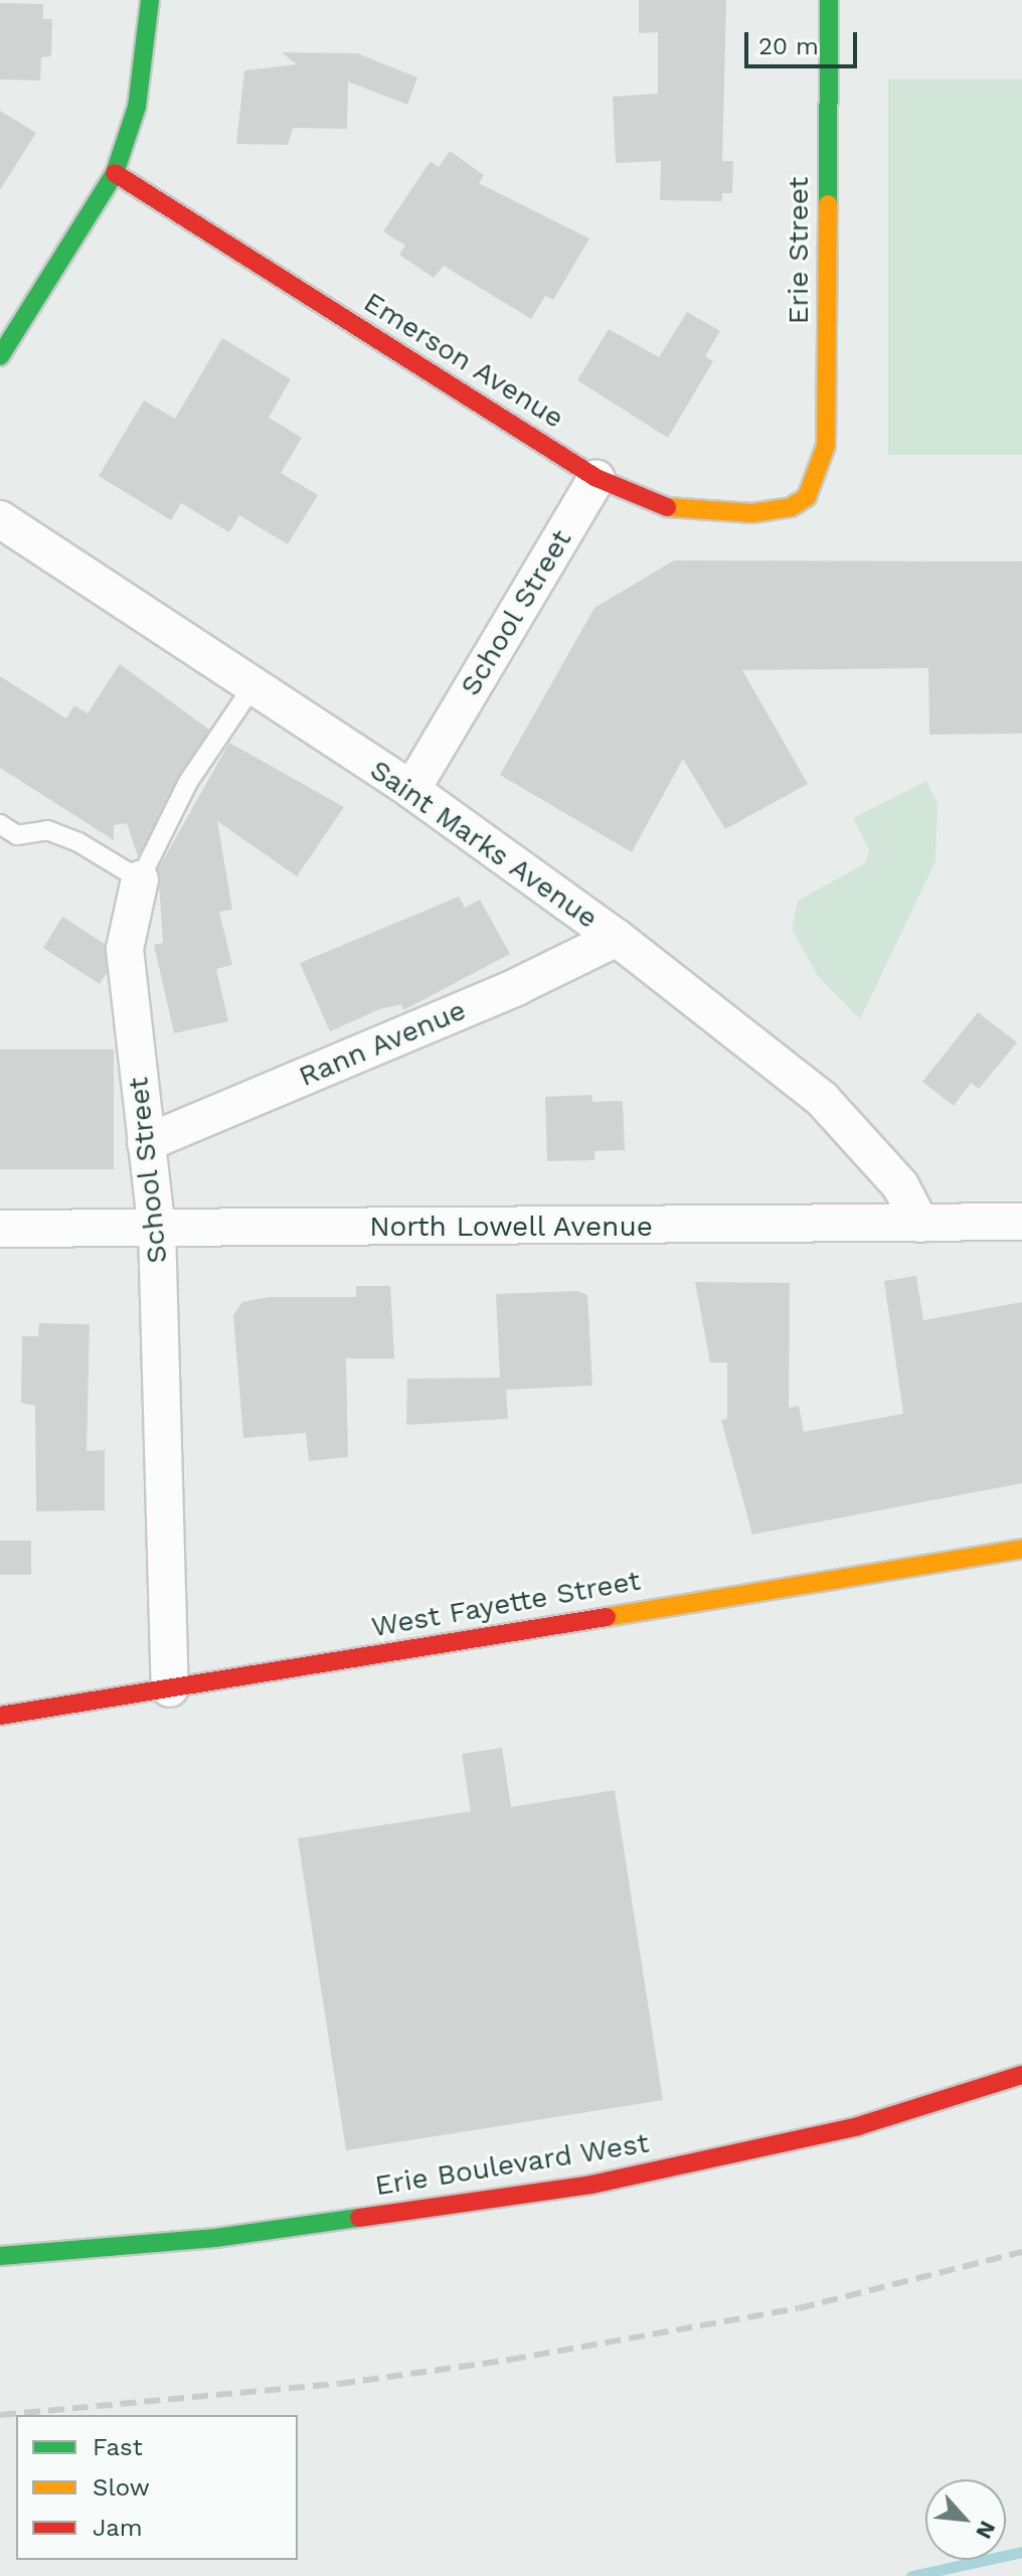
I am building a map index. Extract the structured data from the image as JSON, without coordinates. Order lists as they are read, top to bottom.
{
  "streets": {
    "street": [
      "Erie Street",
      "Emerson Avenue",
      "School Street",
      "Saint Marks Avenue",
      "Rann Avenue",
      "North Lowell Avenue",
      "West Fayette Street",
      "Erie Boulevard West"
    ]
  },
  "crossings": [
    ["Erie Street", "Emerson Avenue"],
    ["Emerson Avenue", "School Street"],
    ["School Street", "Saint Marks Avenue"],
    ["School Street", "Rann Avenue"],
    ["School Street", "North Lowell Avenue"],
    ["School Street", "West Fayette Street"],
    ["Saint Marks Avenue", "Rann Avenue"],
    ["Saint Marks Avenue", "North Lowell Avenue"]
  ],
  "legend": ["Fast", "Slow", "Jam"],
  "scale_bar": "20 m",
  "north": "bottom right"
}
